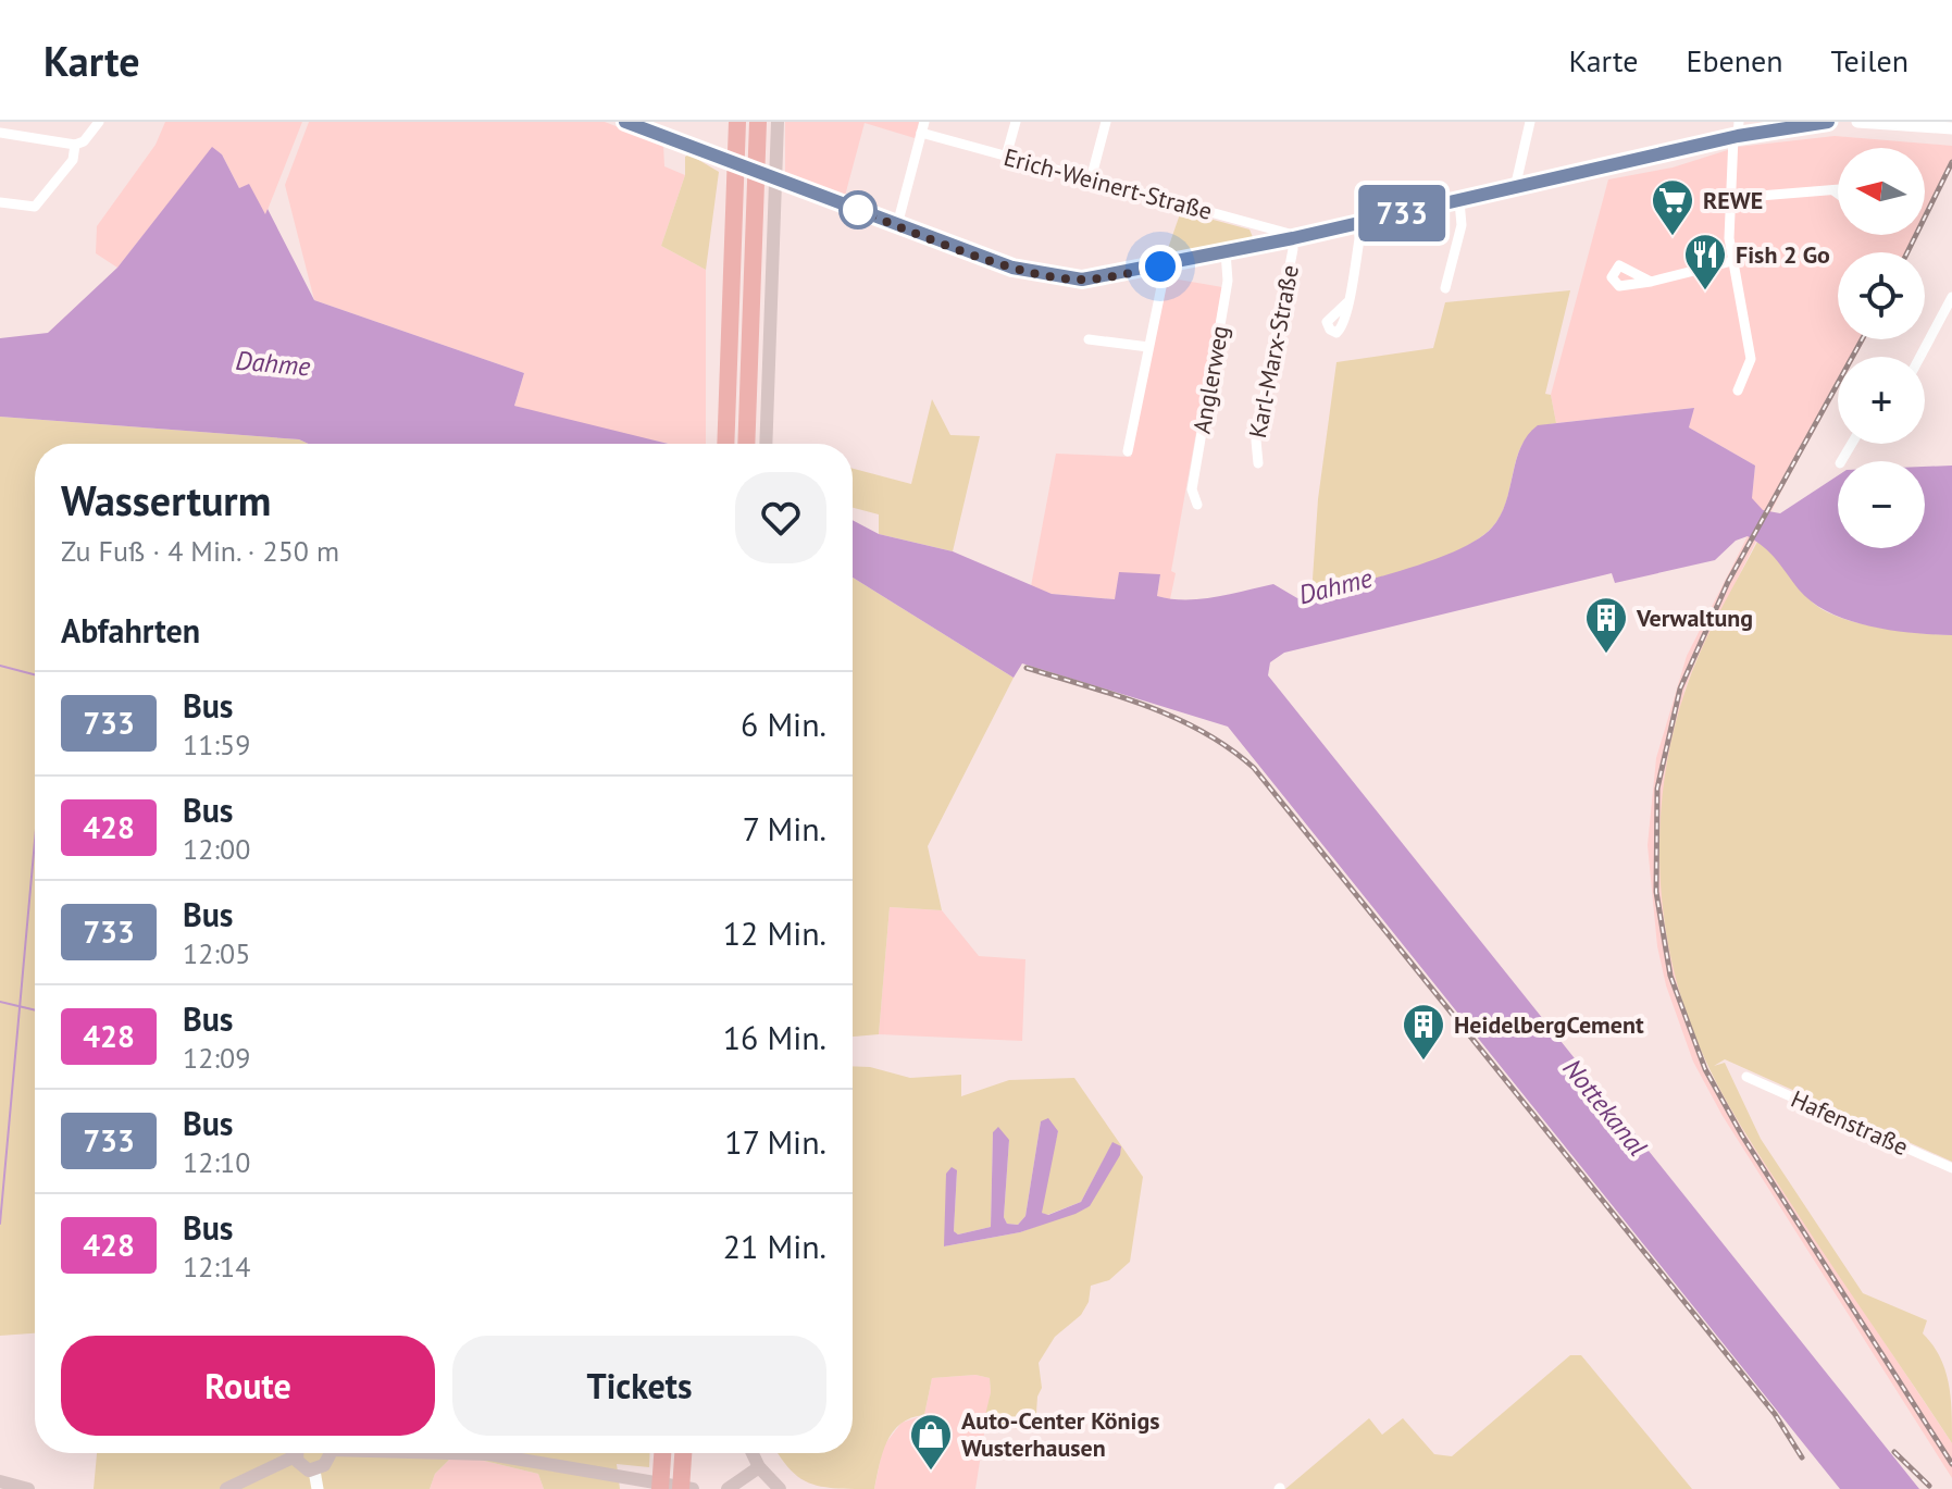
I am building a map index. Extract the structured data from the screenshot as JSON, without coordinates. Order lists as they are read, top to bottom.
{
  "streets": {
    "street": [
      "Erich-Weinert-Straße",
      "Karl-Marx-Straße",
      "Anglerweg",
      "Hafenstraße"
    ]
  },
  "crossings": [
    ["Erich-Weinert-Straße", "Karl-Marx-Straße"],
    ["Karl-Marx-Straße", "Anglerweg"]
  ],
  "water": ["Dahme", "Nottekanal"],
  "places": {
    "supermarket": ["REWE"],
    "restaurant": ["Fish 2 Go"],
    "building": ["Verwaltung", "HeidelbergCement"],
    "shop": ["Auto-Center Königs Wusterhausen"]
  },
  "lines": ["bus line 733"],
  "north": "left",
  "page": {
    "header": "Karte",
    "nav": ["Karte", "Ebenen", "Teilen"],
    "on_map": "733",
    "map_buttons": ["+", "−"],
    "heading": [
      ["Wasserturm", "Zu Fuß · 4 Min. · 250 m"],
      "Abfahrten"
    ],
    "list": [
      {
        "mark": "733",
        "name": "Bus",
        "note": "11:59",
        "value": "6 Min."
      },
      {
        "mark": "428",
        "name": "Bus",
        "note": "12:00",
        "value": "7 Min."
      },
      {
        "mark": "733",
        "name": "Bus",
        "note": "12:05",
        "value": "12 Min."
      },
      {
        "mark": "428",
        "name": "Bus",
        "note": "12:09",
        "value": "16 Min."
      },
      {
        "mark": "733",
        "name": "Bus",
        "note": "12:10",
        "value": "17 Min."
      },
      {
        "mark": "428",
        "name": "Bus",
        "note": "12:14",
        "value": "21 Min."
      }
    ],
    "buttons": ["Route", "Tickets"]
  }
}
